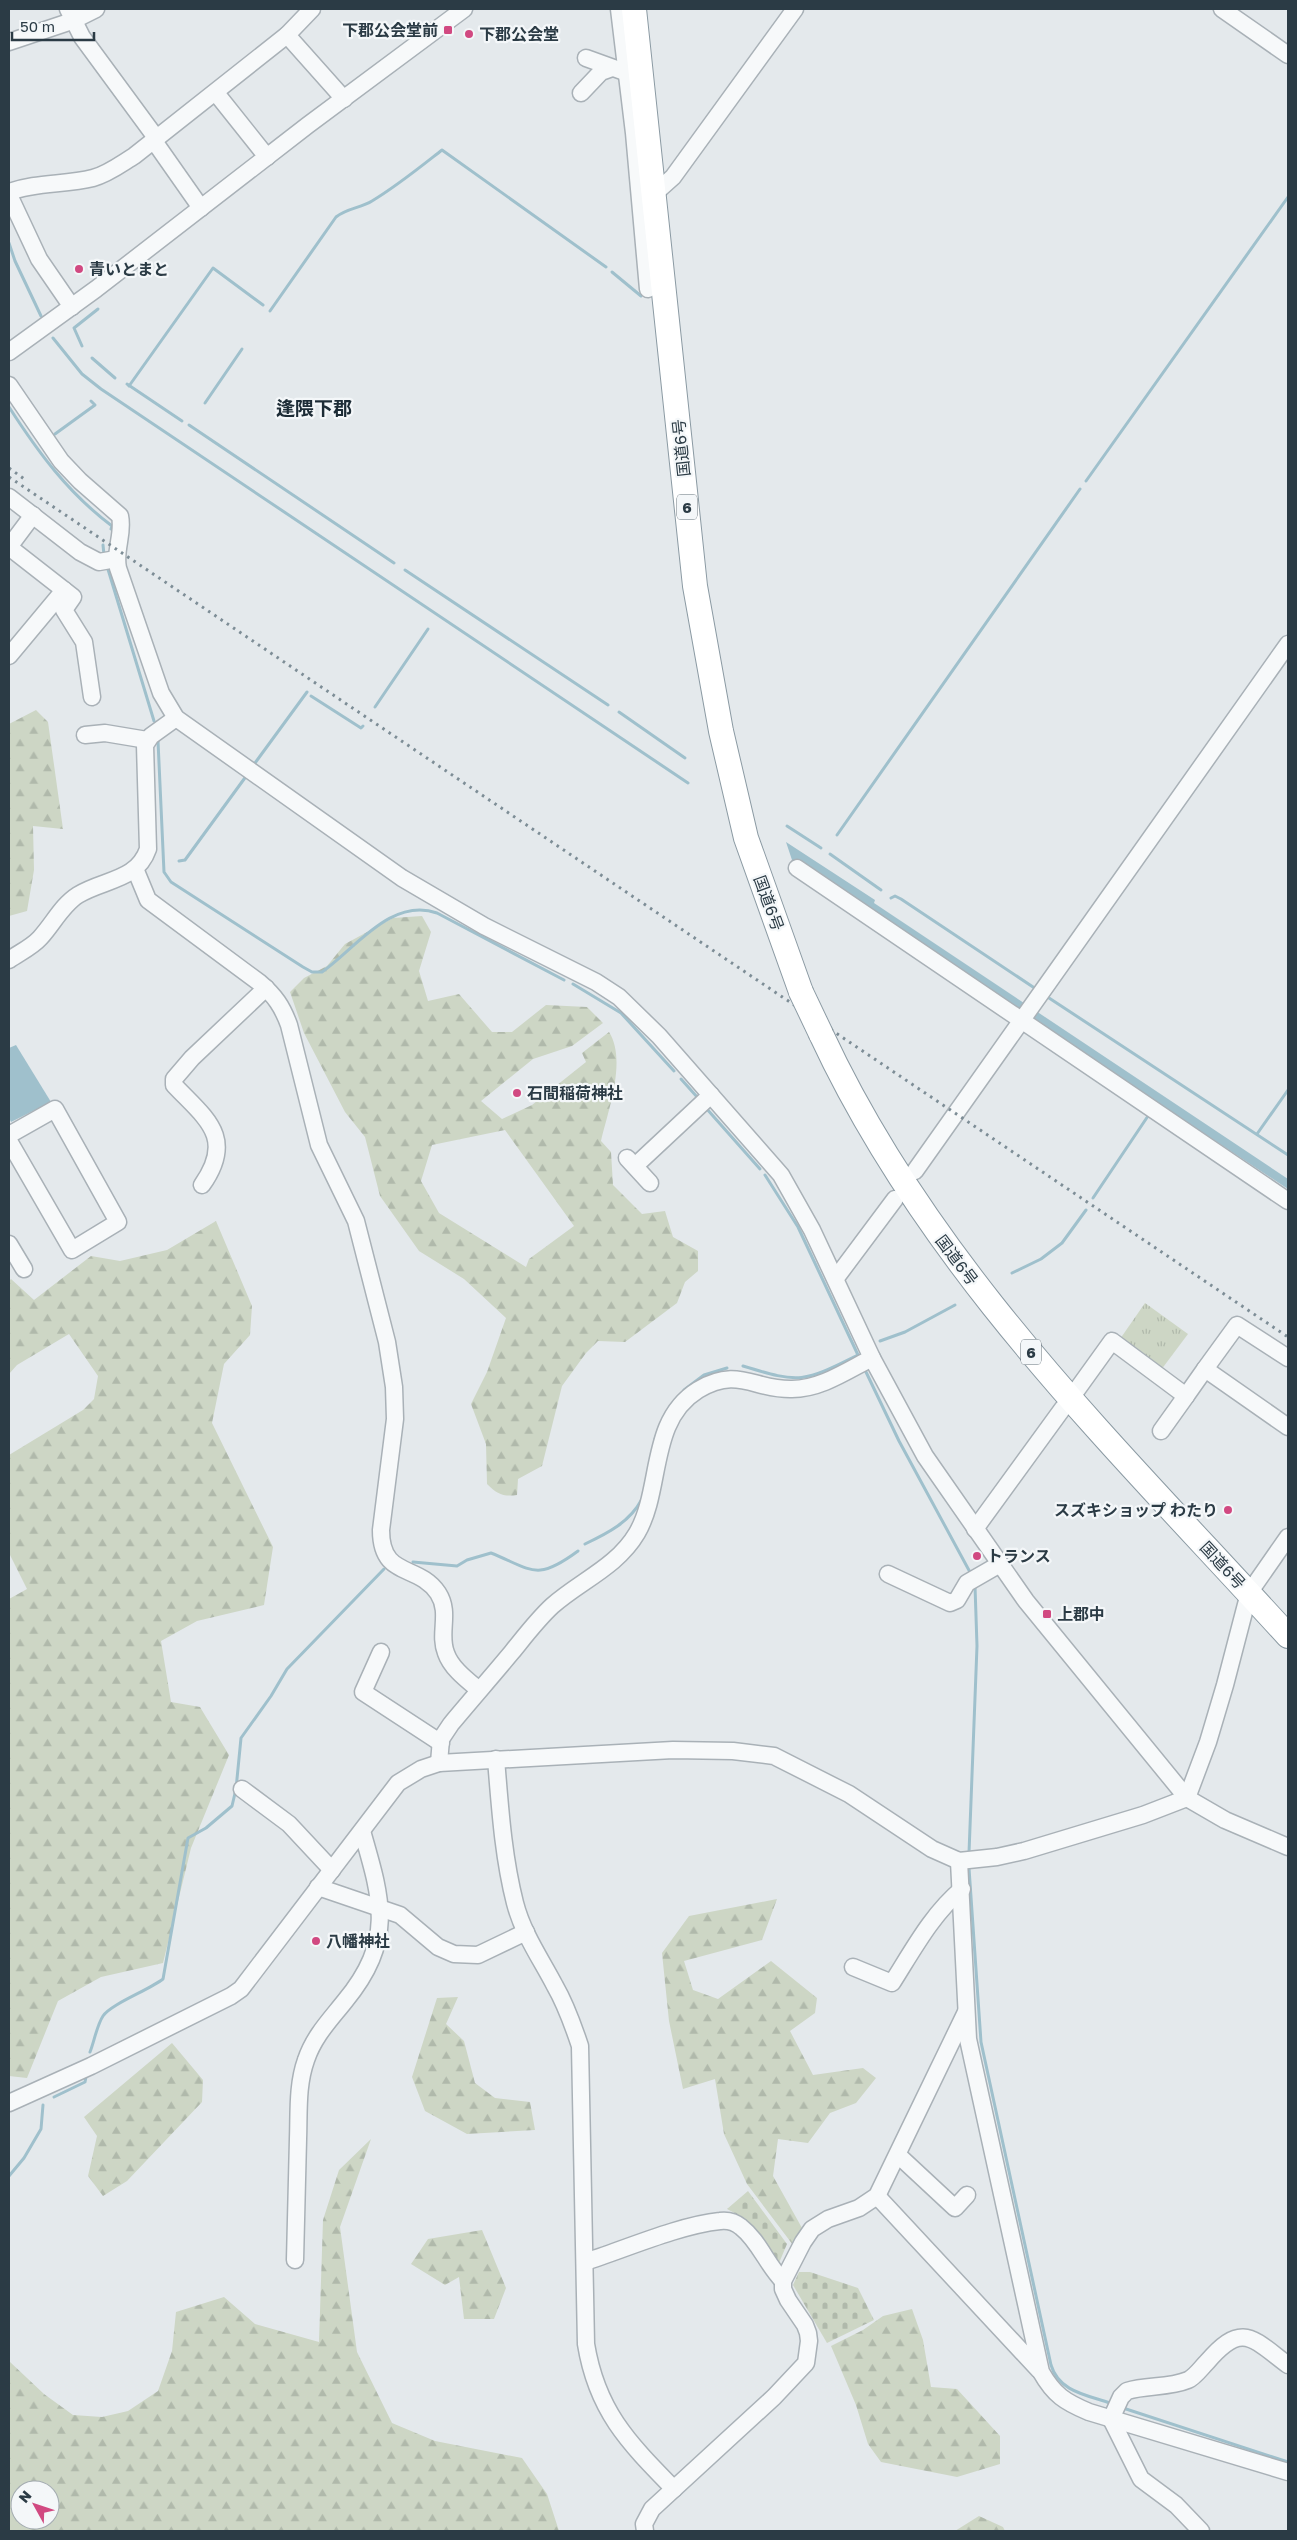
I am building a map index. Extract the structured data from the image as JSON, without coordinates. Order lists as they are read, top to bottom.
{
  "streets": {
    "highway": ["国道6号", "6"]
  },
  "districts": ["逢隈下郡"],
  "places": {
    "transit": ["下郡公会堂前", "上郡中"],
    "other": [
      "下郡公会堂",
      "青いとまと",
      "石間稲荷神社",
      "スズキショップ わたり",
      "トランス",
      "八幡神社"
    ]
  },
  "scale_bar": "50 m",
  "north": "top left"
}
